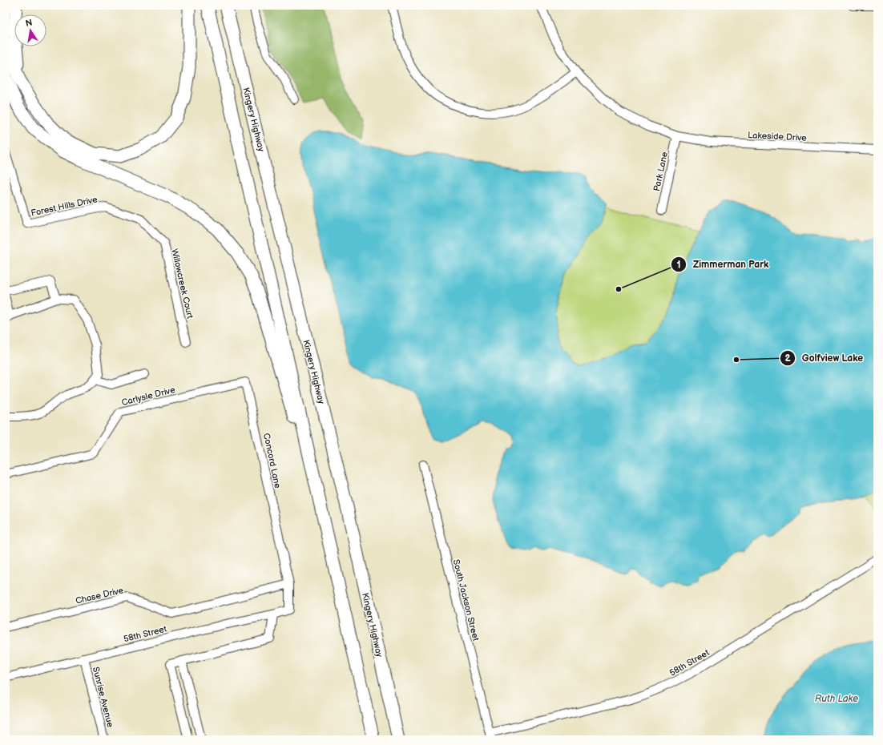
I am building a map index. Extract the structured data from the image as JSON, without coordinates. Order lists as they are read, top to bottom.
{
  "streets": {
    "highway": ["Kingery Highway"],
    "street": [
      "Lakeside Drive",
      "Park Lane",
      "Forest Hills Drive",
      "Willowcreek Court",
      "Carlysle Drive",
      "Concord Lane",
      "Chase Drive",
      "South Jackson Street",
      "58th Street",
      "Sunrise Avenue"
    ]
  },
  "crossings": [
    ["Lakeside Drive", "Park Lane"],
    ["Forest Hills Drive", "Willowcreek Court"],
    ["Carlysle Drive", "Concord Lane"],
    ["Concord Lane", "Chase Drive"],
    ["Concord Lane", "58th Street"],
    ["Chase Drive", "58th Street"],
    ["South Jackson Street", "58th Street"],
    ["58th Street", "Sunrise Avenue"]
  ],
  "water": ["Ruth Lake"],
  "places": ["Zimmerman Park", "Golfview Lake"],
  "north": "top"
}
